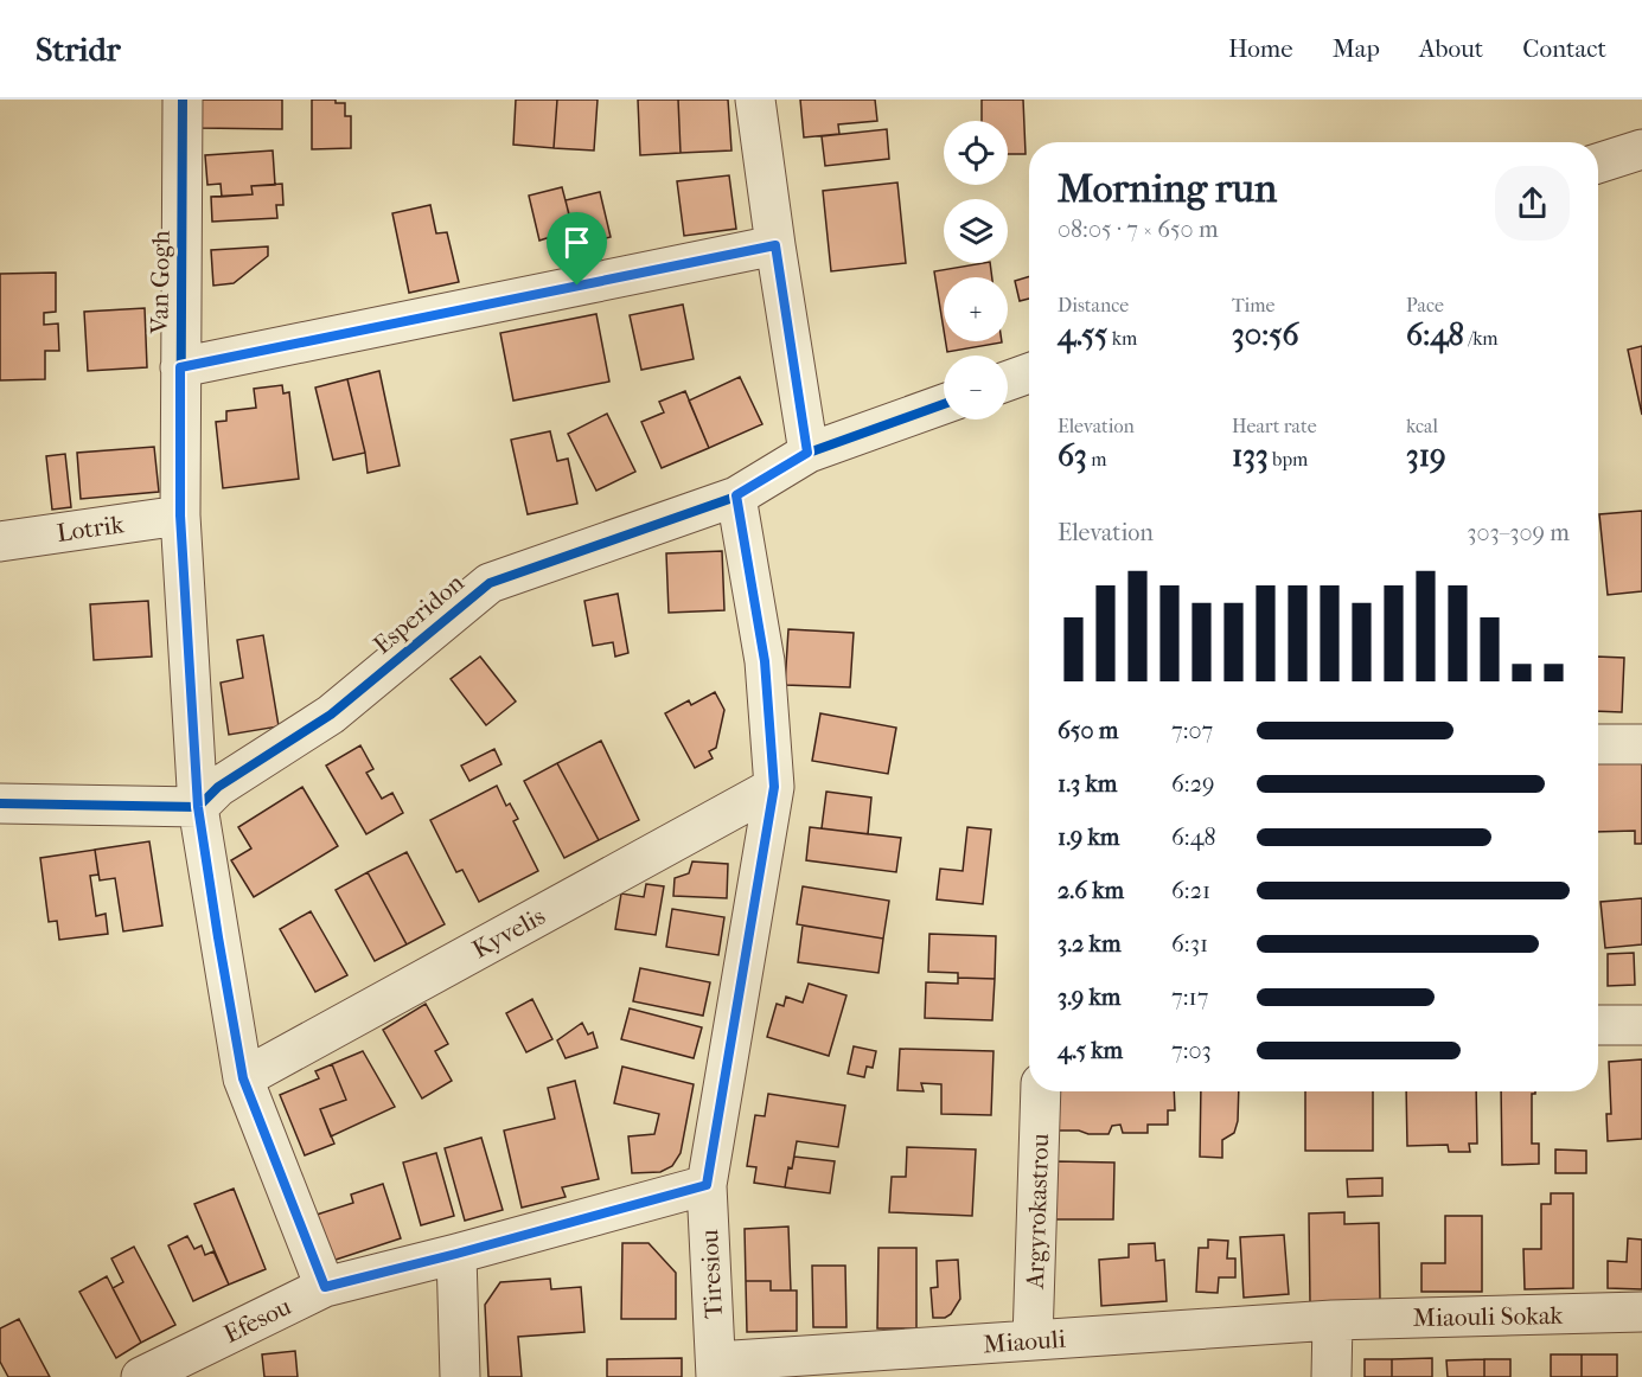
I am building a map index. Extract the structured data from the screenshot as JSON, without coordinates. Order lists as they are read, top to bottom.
{
  "streets": {
    "street": [
      "Van Gogh",
      "Lotrik",
      "Esperidon",
      "Kyvelis",
      "Argyrokastrou",
      "Tiresiou",
      "Miaouli Sokak",
      "Efesou",
      "Miaouli"
    ]
  },
  "crossings": [
    ["Van Gogh", "Lotrik"],
    ["Van Gogh", "Esperidon"],
    ["Van Gogh", "Kyvelis"],
    ["Van Gogh", "Efesou"],
    ["Esperidon", "Tiresiou"],
    ["Kyvelis", "Tiresiou"],
    ["Argyrokastrou", "Miaouli"],
    ["Tiresiou", "Efesou"],
    ["Tiresiou", "Miaouli"],
    ["Miaouli Sokak", "Miaouli"]
  ],
  "page": {
    "header": "Stridr",
    "nav": [
      "Home",
      "Map",
      "About",
      "Contact"
    ],
    "map_buttons": ["+", "−"],
    "heading": ["Morning run", "08:05 · 7 × 650 m"],
    "stats": [
      ["Distance", "4.55 km"],
      ["Time", "30:56"],
      ["Pace", "6:48 /km"],
      ["Elevation", "63 m"],
      ["Heart rate", "133 bpm"],
      ["kcal", "319"]
    ],
    "chart": ["Elevation", "303–309 m"],
    "list": [
      {
        "name": "650 m",
        "note": "7:07"
      },
      {
        "name": "1.3 km",
        "note": "6:29"
      },
      {
        "name": "1.9 km",
        "note": "6:48"
      },
      {
        "name": "2.6 km",
        "note": "6:21"
      },
      {
        "name": "3.2 km",
        "note": "6:31"
      },
      {
        "name": "3.9 km",
        "note": "7:17"
      },
      {
        "name": "4.5 km",
        "note": "7:03"
      }
    ]
  }
}
